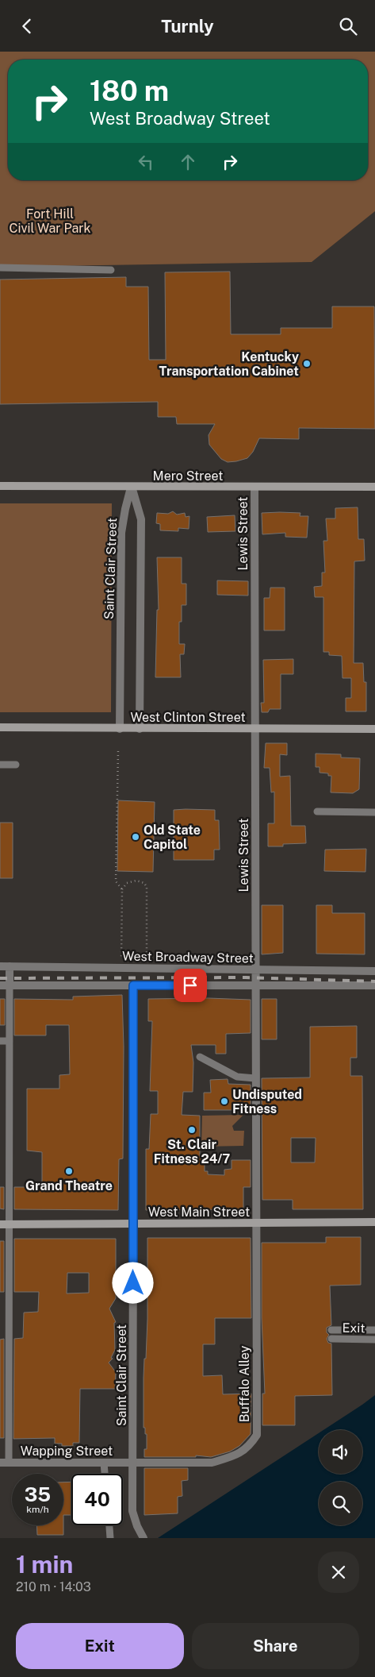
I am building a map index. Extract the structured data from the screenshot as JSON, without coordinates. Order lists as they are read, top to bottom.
{
  "streets": {
    "main road": ["Mero Street", "West Clinton Street", "West Main Street"],
    "street": [
      "Lewis Street",
      "Saint Clair Street",
      "West Broadway Street",
      "Buffalo Alley",
      "Wapping Street"
    ],
    "lane": ["Exit"]
  },
  "crossings": [
    ["Mero Street", "Lewis Street"],
    ["Mero Street", "Saint Clair Street"],
    ["Lewis Street", "West Clinton Street"],
    ["Lewis Street", "West Broadway Street"],
    ["Lewis Street", "West Main Street"],
    ["Lewis Street", "Buffalo Alley"],
    ["Saint Clair Street", "West Clinton Street"],
    ["Saint Clair Street", "West Main Street"],
    ["Saint Clair Street", "Buffalo Alley"],
    ["Saint Clair Street", "Wapping Street"],
    ["West Main Street", "Buffalo Alley"],
    ["Buffalo Alley", "Wapping Street"]
  ],
  "parks": ["Fort Hill Civil War Park"],
  "places": [
    "Kentucky Transportation Cabinet",
    "Old State Capitol",
    "Undisputed Fitness",
    "St. Clair Fitness 24/7",
    "Grand Theatre"
  ],
  "page": {
    "header": "Turnly",
    "turn": ["180 m", "West Broadway Street"],
    "speed": "35 km/h",
    "limit": "40",
    "heading": ["1 min", "210 m · 14:03"],
    "buttons": ["Exit", "Share"]
  }
}
